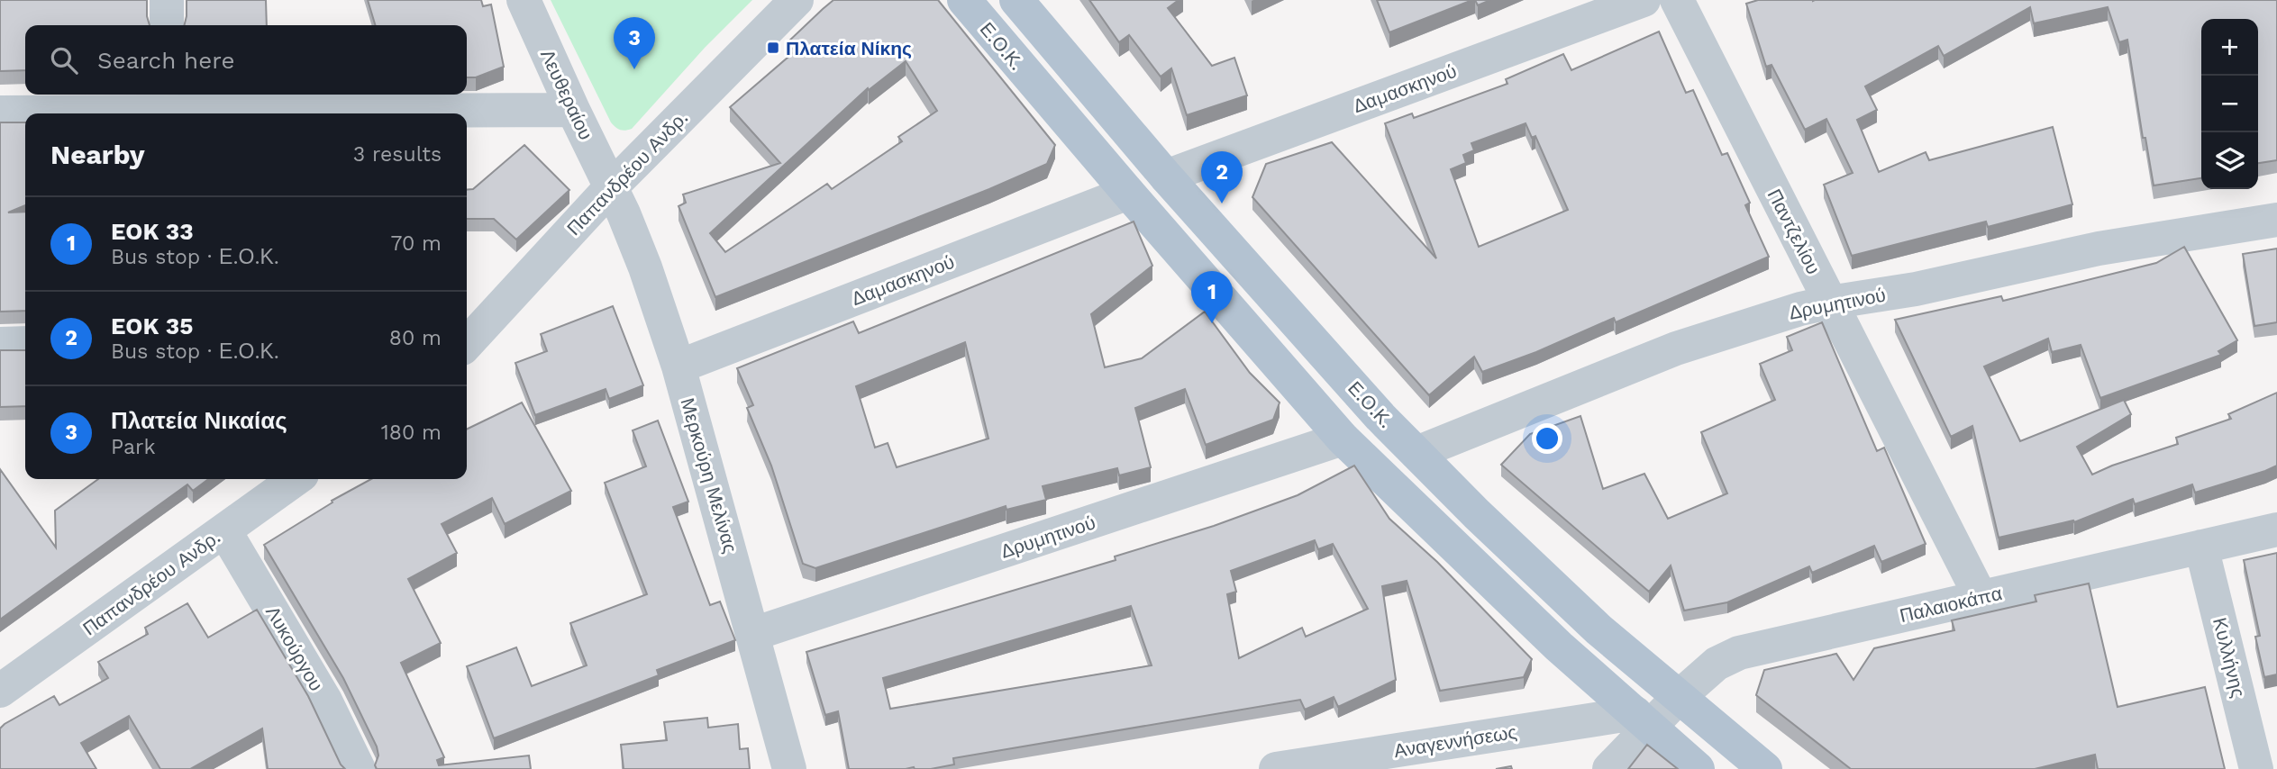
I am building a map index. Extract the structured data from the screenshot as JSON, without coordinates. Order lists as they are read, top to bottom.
{
  "streets": {
    "main road": ["Ε.Ο.Κ."],
    "street": [
      "Δαμασκηνού",
      "Λευθεραίου",
      "Παπανδρέου Ανδρ.",
      "Παντζελίου",
      "Δρυμητινού",
      "Μερκούρη Μελίνας",
      "Παλαιοκάπα",
      "Λυκούργου",
      "Κυλλήνης",
      "Αναγεννήσεως"
    ]
  },
  "crossings": [
    ["Ε.Ο.Κ.", "Δαμασκηνού"],
    ["Ε.Ο.Κ.", "Δρυμητινού"],
    ["Ε.Ο.Κ.", "Παλαιοκάπα"],
    ["Ε.Ο.Κ.", "Αναγεννήσεως"],
    ["Δαμασκηνού", "Μερκούρη Μελίνας"],
    ["Λευθεραίου", "Παπανδρέου Ανδρ."],
    ["Λευθεραίου", "Μερκούρη Μελίνας"],
    ["Παπανδρέου Ανδρ.", "Μερκούρη Μελίνας"],
    ["Παπανδρέου Ανδρ.", "Λυκούργου"],
    ["Παντζελίου", "Δρυμητινού"],
    ["Παντζελίου", "Παλαιοκάπα"],
    ["Δρυμητινού", "Μερκούρη Μελίνας"],
    ["Παλαιοκάπα", "Κυλλήνης"],
    ["Παλαιοκάπα", "Αναγεννήσεως"]
  ],
  "places": {
    "transit": ["Πλατεία Νίκης"]
  },
  "page": {
    "pins": ["3", "2", "1"],
    "map_buttons": ["+", "−"],
    "search": "Search here",
    "heading": ["Nearby", "3 results"],
    "list": [
      {
        "mark": "1",
        "name": "EOK 33",
        "note": "Bus stop · Ε.Ο.Κ.",
        "value": "70 m"
      },
      {
        "mark": "2",
        "name": "EOK 35",
        "note": "Bus stop · Ε.Ο.Κ.",
        "value": "80 m"
      },
      {
        "mark": "3",
        "name": "Πλατεία Νικαίας",
        "note": "Park",
        "value": "180 m"
      }
    ]
  }
}
